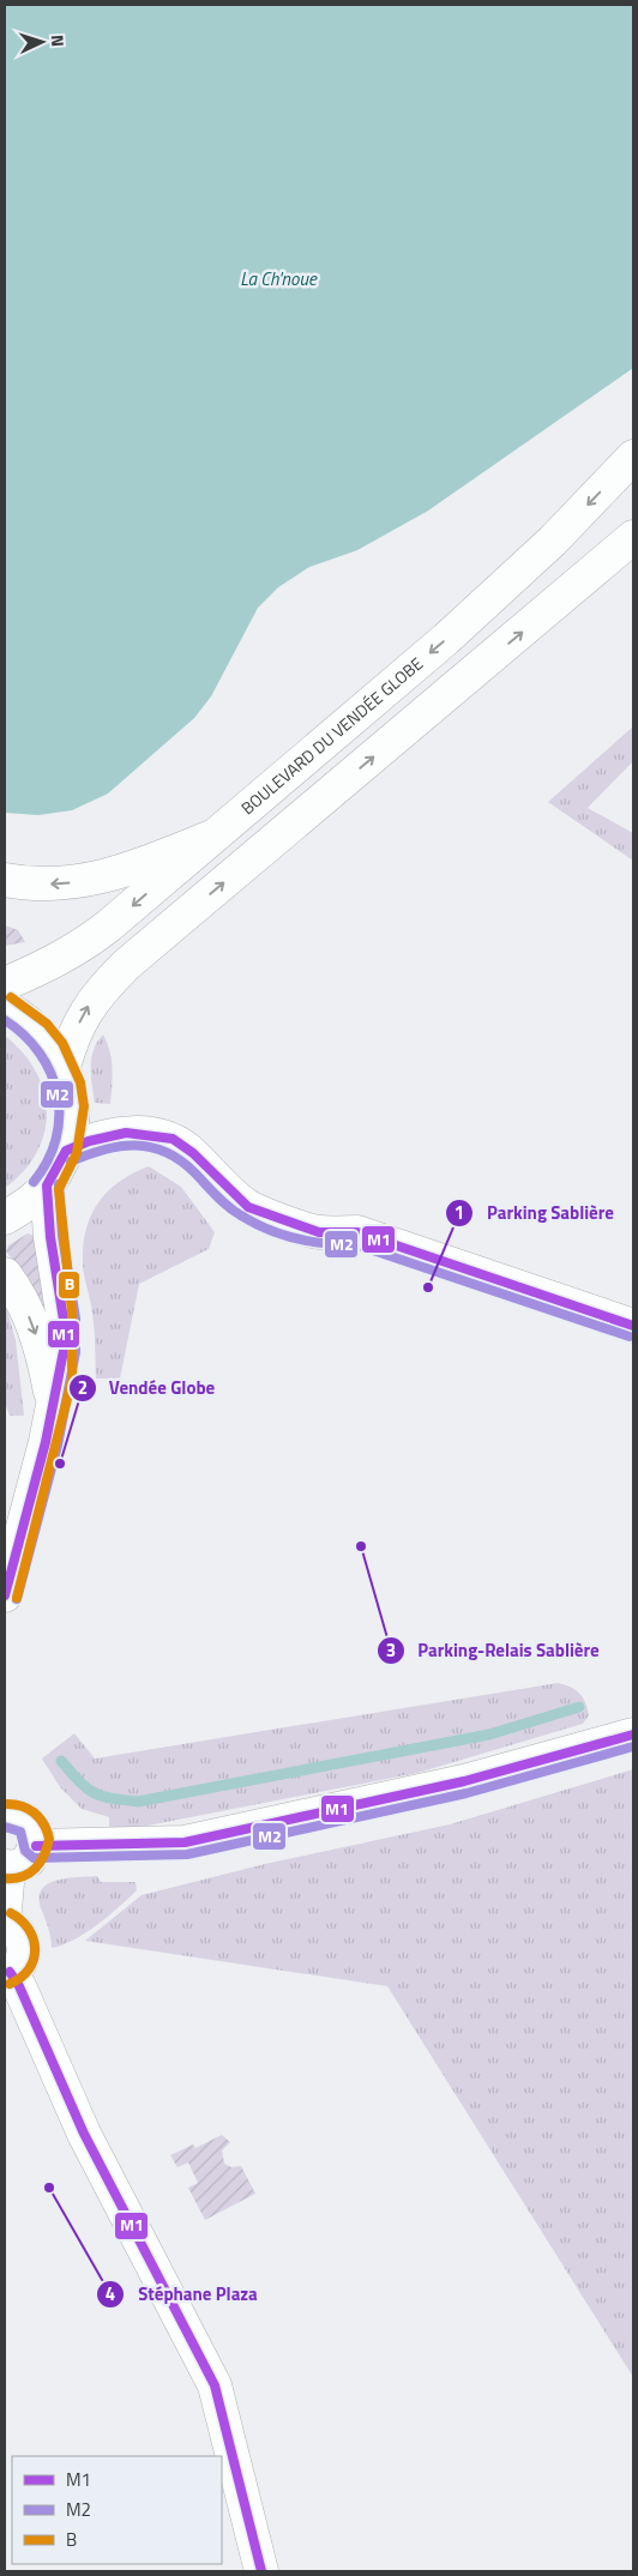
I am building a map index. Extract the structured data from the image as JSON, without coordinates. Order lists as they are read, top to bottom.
{
  "streets": {
    "street": ["BOULEVARD DU VENDÉE GLOBE"]
  },
  "water": ["La Ch'noue"],
  "places": [
    "Parking Sablière",
    "Vendée Globe",
    "Parking-Relais Sablière",
    "Stéphane Plaza"
  ],
  "lines": ["transit line B", "transit line M2", "transit line M1"],
  "legend": ["M1", "M2", "B"],
  "north": "right"
}
